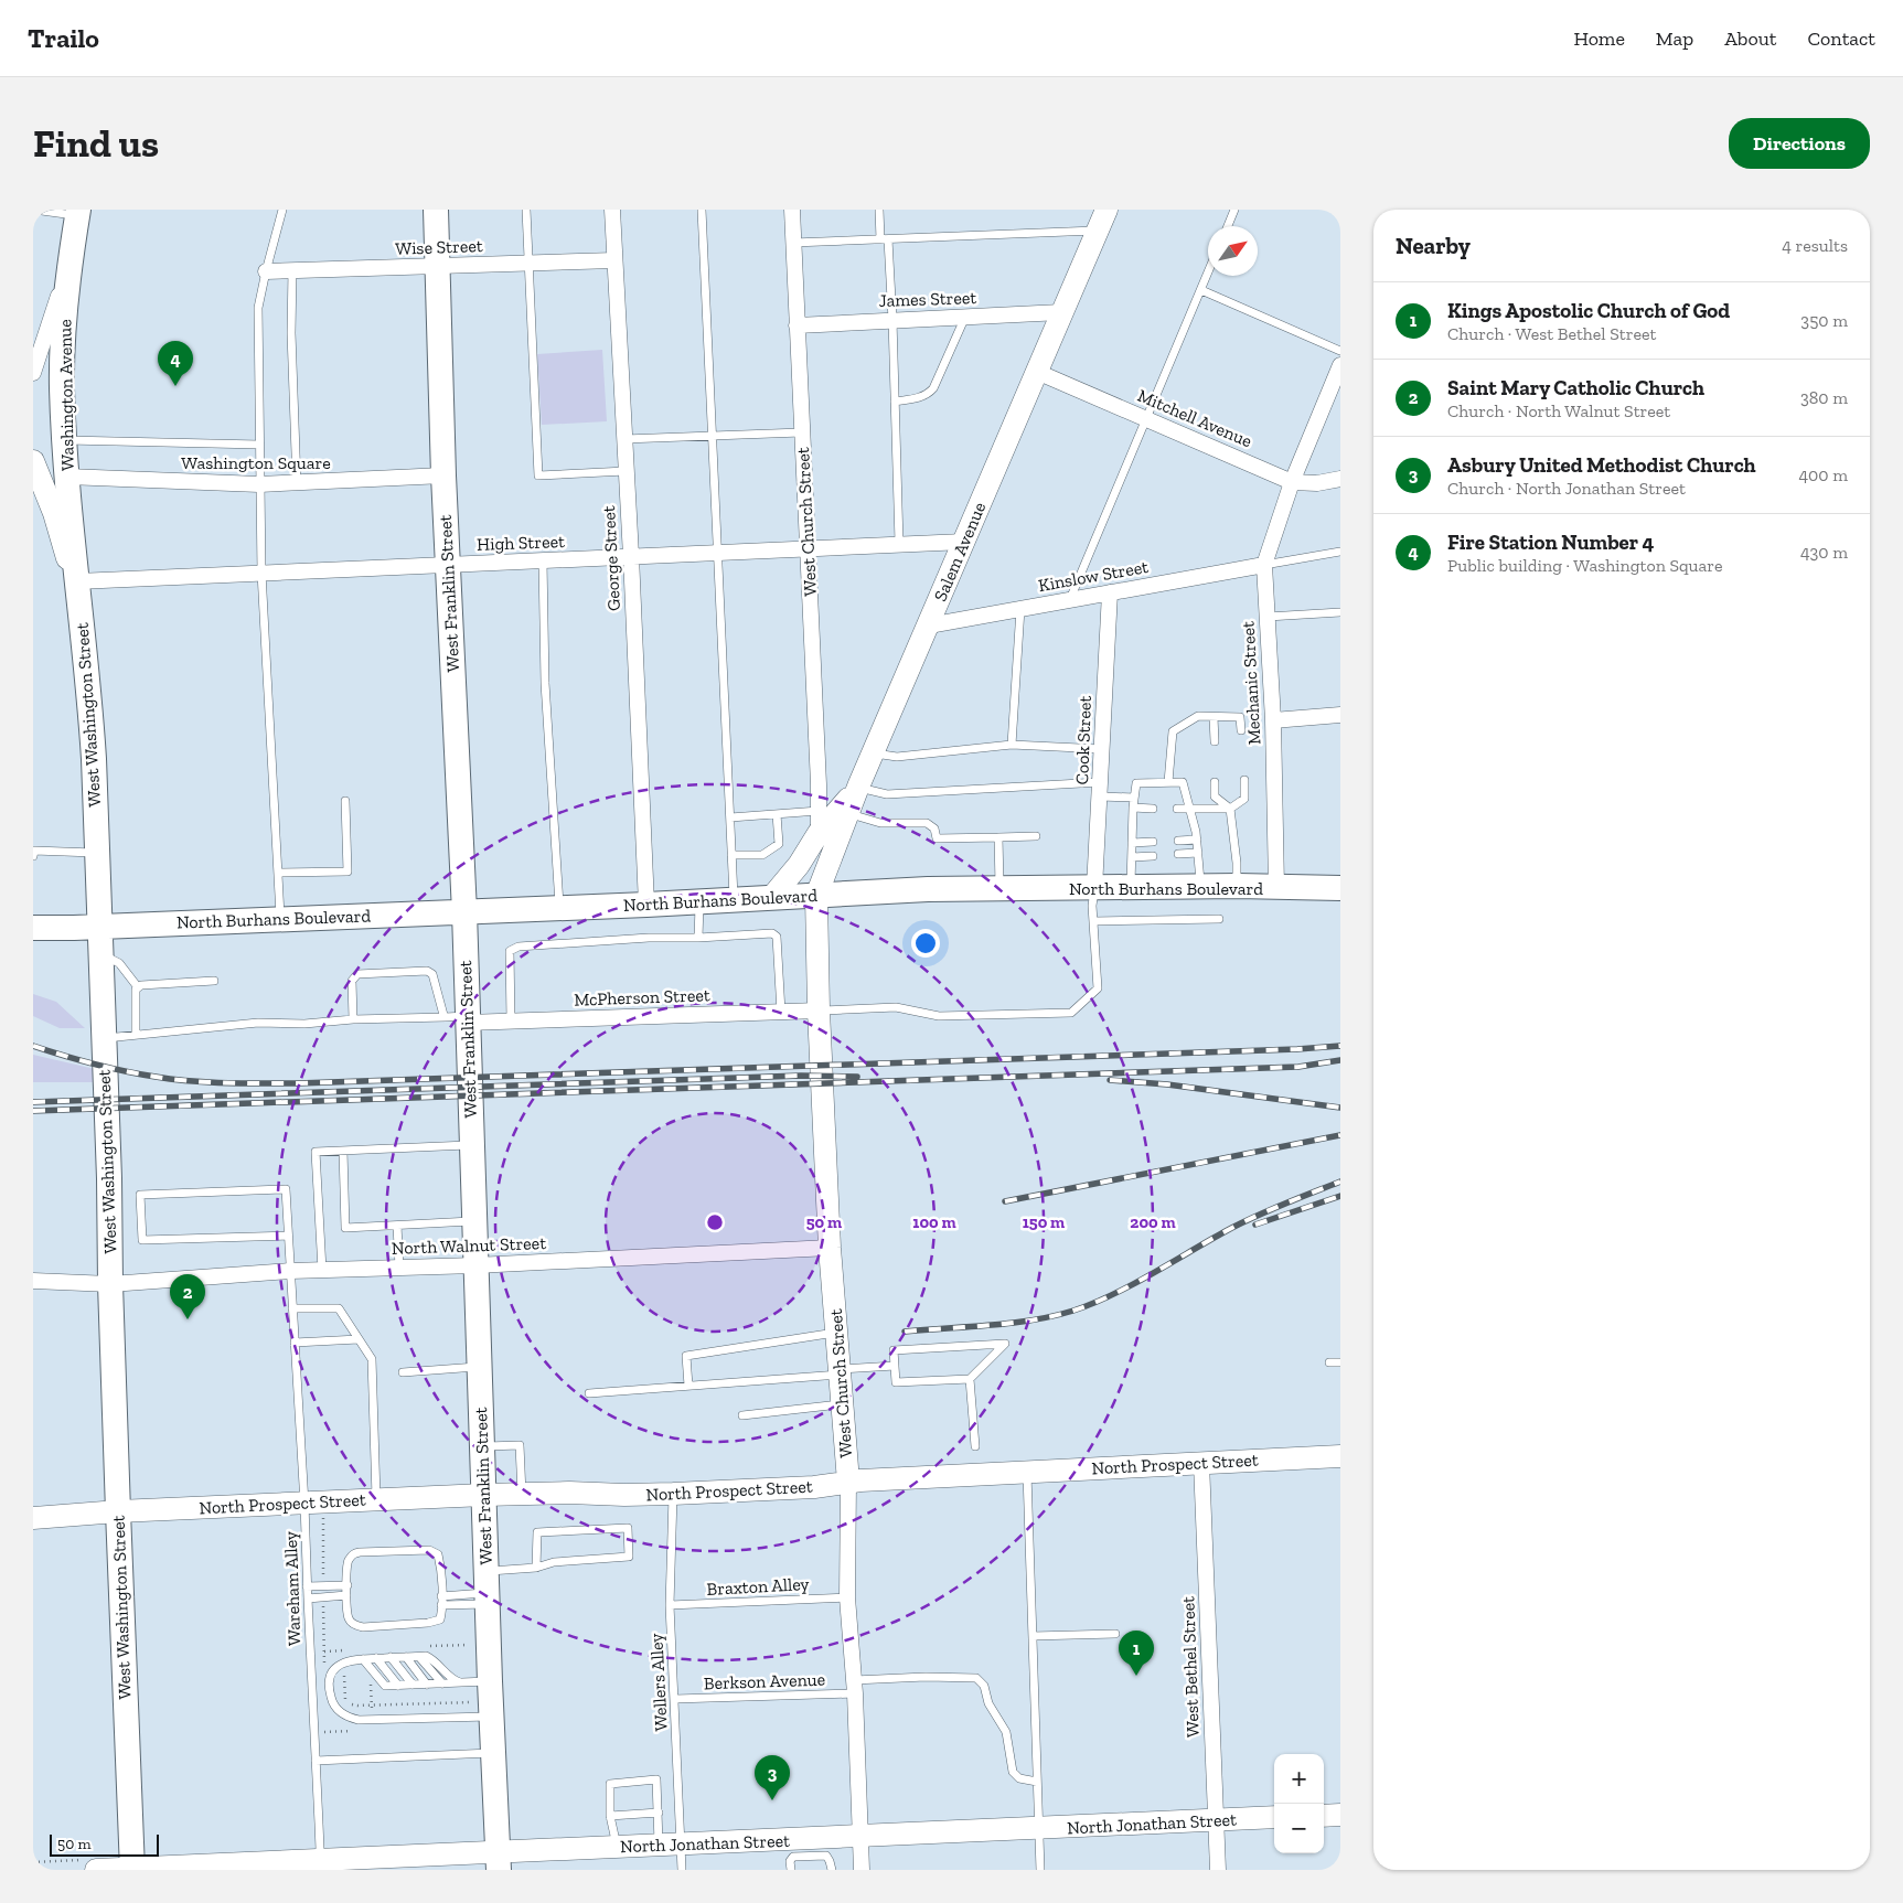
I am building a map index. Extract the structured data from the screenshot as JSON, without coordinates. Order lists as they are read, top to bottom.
{
  "streets": {
    "main road": [
      "Washington Avenue",
      "West Church Street",
      "Salem Avenue",
      "West Franklin Street",
      "West Washington Street",
      "North Burhans Boulevard",
      "North Prospect Street",
      "North Jonathan Street"
    ],
    "street": [
      "Wise Street",
      "James Street",
      "Mitchell Avenue",
      "Washington Square",
      "High Street",
      "George Street",
      "Kinslow Street",
      "Mechanic Street",
      "Cook Street",
      "McPherson Street",
      "North Walnut Street",
      "West Bethel Street"
    ],
    "lane": [
      "Braxton Alley",
      "Wareham Alley",
      "Berkson Avenue",
      "Wellers Alley"
    ]
  },
  "crossings": [
    ["Wise Street", "George Street"],
    ["Wise Street", "West Franklin Street"],
    ["James Street", "West Church Street"],
    ["James Street", "Salem Avenue"],
    ["Washington Avenue", "Washington Square"],
    ["Washington Avenue", "High Street"],
    ["Washington Avenue", "West Washington Street"],
    ["Mitchell Avenue", "Salem Avenue"],
    ["Mitchell Avenue", "Mechanic Street"],
    ["Washington Square", "West Franklin Street"],
    ["West Church Street", "High Street"],
    ["West Church Street", "Salem Avenue"],
    ["West Church Street", "North Burhans Boulevard"],
    ["West Church Street", "McPherson Street"],
    ["West Church Street", "North Walnut Street"],
    ["West Church Street", "North Prospect Street"],
    ["West Church Street", "Braxton Alley"],
    ["West Church Street", "Berkson Avenue"],
    ["West Church Street", "North Jonathan Street"],
    ["High Street", "Salem Avenue"],
    ["High Street", "George Street"],
    ["High Street", "West Franklin Street"],
    ["High Street", "West Washington Street"],
    ["Salem Avenue", "Kinslow Street"],
    ["Salem Avenue", "North Burhans Boulevard"],
    ["George Street", "North Burhans Boulevard"],
    ["Kinslow Street", "Mechanic Street"],
    ["Kinslow Street", "Cook Street"],
    ["West Franklin Street", "North Burhans Boulevard"],
    ["West Franklin Street", "McPherson Street"],
    ["West Franklin Street", "North Walnut Street"],
    ["West Franklin Street", "North Prospect Street"],
    ["West Franklin Street", "North Jonathan Street"],
    ["Mechanic Street", "North Burhans Boulevard"],
    ["West Washington Street", "North Burhans Boulevard"],
    ["West Washington Street", "North Walnut Street"],
    ["West Washington Street", "North Prospect Street"],
    ["West Washington Street", "North Jonathan Street"],
    ["Cook Street", "North Burhans Boulevard"],
    ["North Walnut Street", "Wareham Alley"],
    ["North Prospect Street", "Wareham Alley"],
    ["North Prospect Street", "West Bethel Street"],
    ["North Prospect Street", "Wellers Alley"],
    ["Braxton Alley", "Wellers Alley"],
    ["Wareham Alley", "North Jonathan Street"],
    ["West Bethel Street", "North Jonathan Street"],
    ["Berkson Avenue", "Wellers Alley"],
    ["Wellers Alley", "North Jonathan Street"]
  ],
  "scale_bar": "50 m",
  "north": "top right",
  "page": {
    "header": "Trailo",
    "nav": [
      "Home",
      "Map",
      "About",
      "Contact"
    ],
    "buttons": "Directions",
    "title": "Find us",
    "heading": ["Nearby", "4 results"],
    "list": [
      {
        "mark": "1",
        "name": "Kings Apostolic Church of God",
        "note": "Church · West Bethel Street",
        "value": "350 m"
      },
      {
        "mark": "2",
        "name": "Saint Mary Catholic Church",
        "note": "Church · North Walnut Street",
        "value": "380 m"
      },
      {
        "mark": "3",
        "name": "Asbury United Methodist Church",
        "note": "Church · North Jonathan Street",
        "value": "400 m"
      },
      {
        "mark": "4",
        "name": "Fire Station Number 4",
        "note": "Public building · Washington Square",
        "value": "430 m"
      }
    ],
    "pins": [
      "4",
      "2",
      "1",
      "3"
    ],
    "map_buttons": ["+", "−"],
    "scale": "50 m"
  },
  "rings": [
    "50 m",
    "100 m",
    "150 m",
    "200 m"
  ]
}
